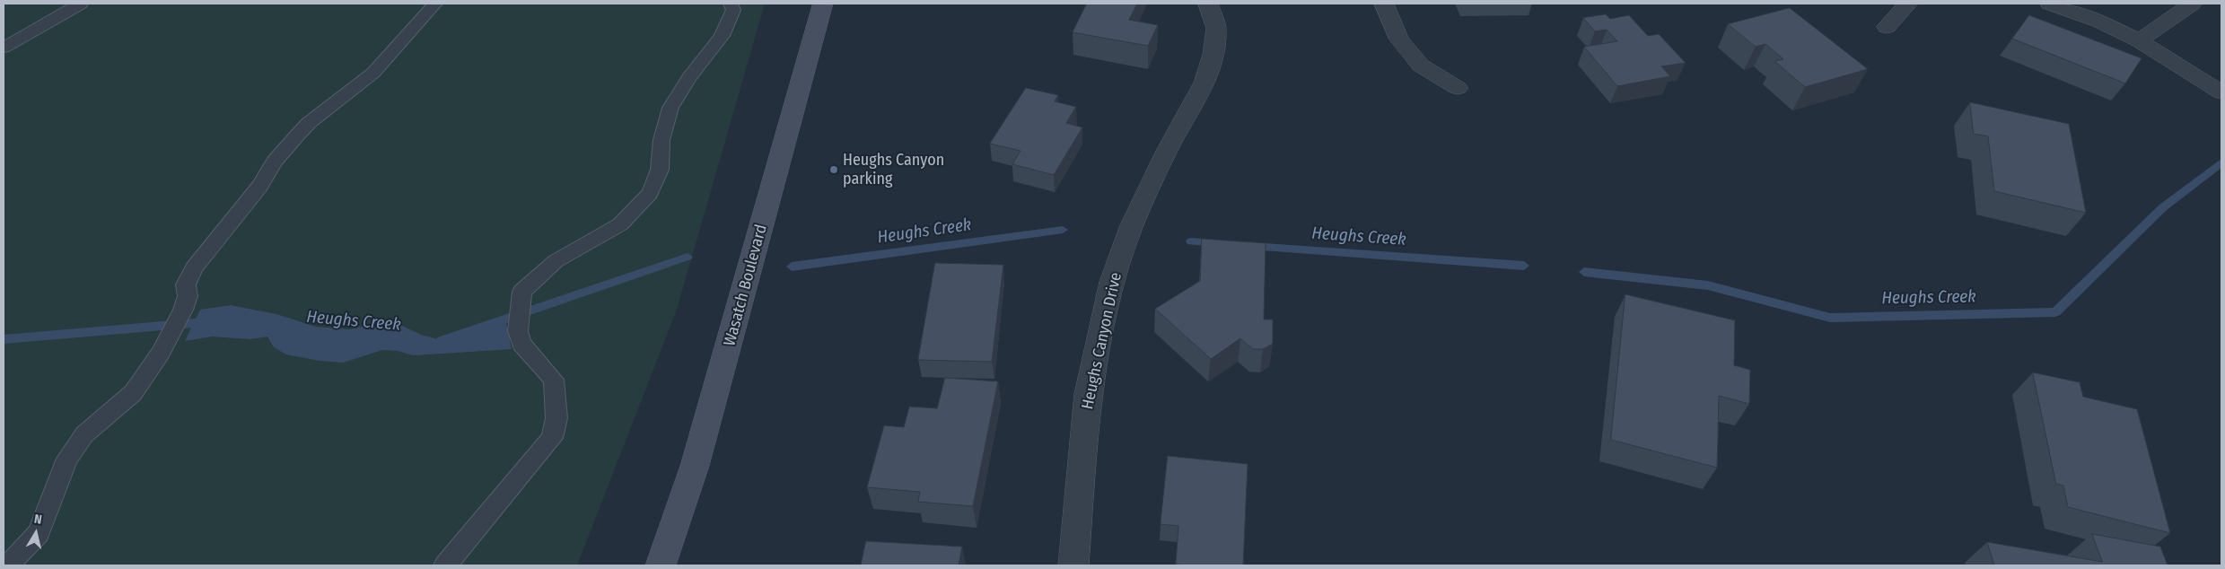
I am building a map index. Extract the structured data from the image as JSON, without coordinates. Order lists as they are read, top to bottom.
{
  "streets": {
    "street": ["Wasatch Boulevard", "Heughs Canyon Drive"]
  },
  "water": ["Heughs Creek"],
  "places": ["Heughs Canyon parking"],
  "north": "top"
}
